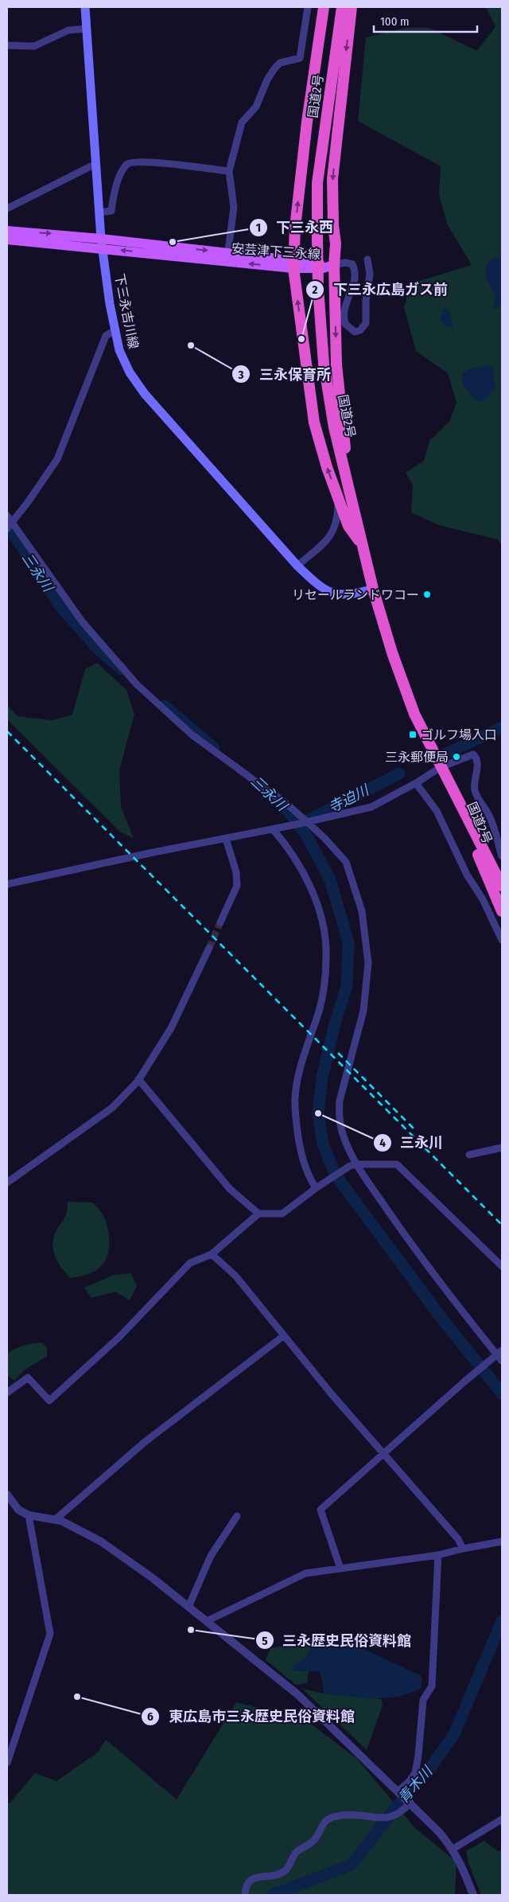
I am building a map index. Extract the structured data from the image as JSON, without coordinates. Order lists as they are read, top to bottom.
{
  "streets": {
    "highway": ["国道2号"],
    "main road": ["安芸津下三永線", "下三永吉川線"]
  },
  "crossings": [
    ["国道2号", "下三永吉川線"],
    ["安芸津下三永線", "下三永吉川線"]
  ],
  "water": ["三永川", "寺迫川", "青木川"],
  "places": {
    "other": [
      "下三永西",
      "下三永広島ガス前",
      "三永保育所",
      "リセールランドワコー",
      "三永郵便局",
      "三永川",
      "三永歴史民俗資料館",
      "東広島市三永歴史民俗資料館"
    ],
    "transit": ["ゴルフ場入口"]
  },
  "scale_bar": "100 m"
}
